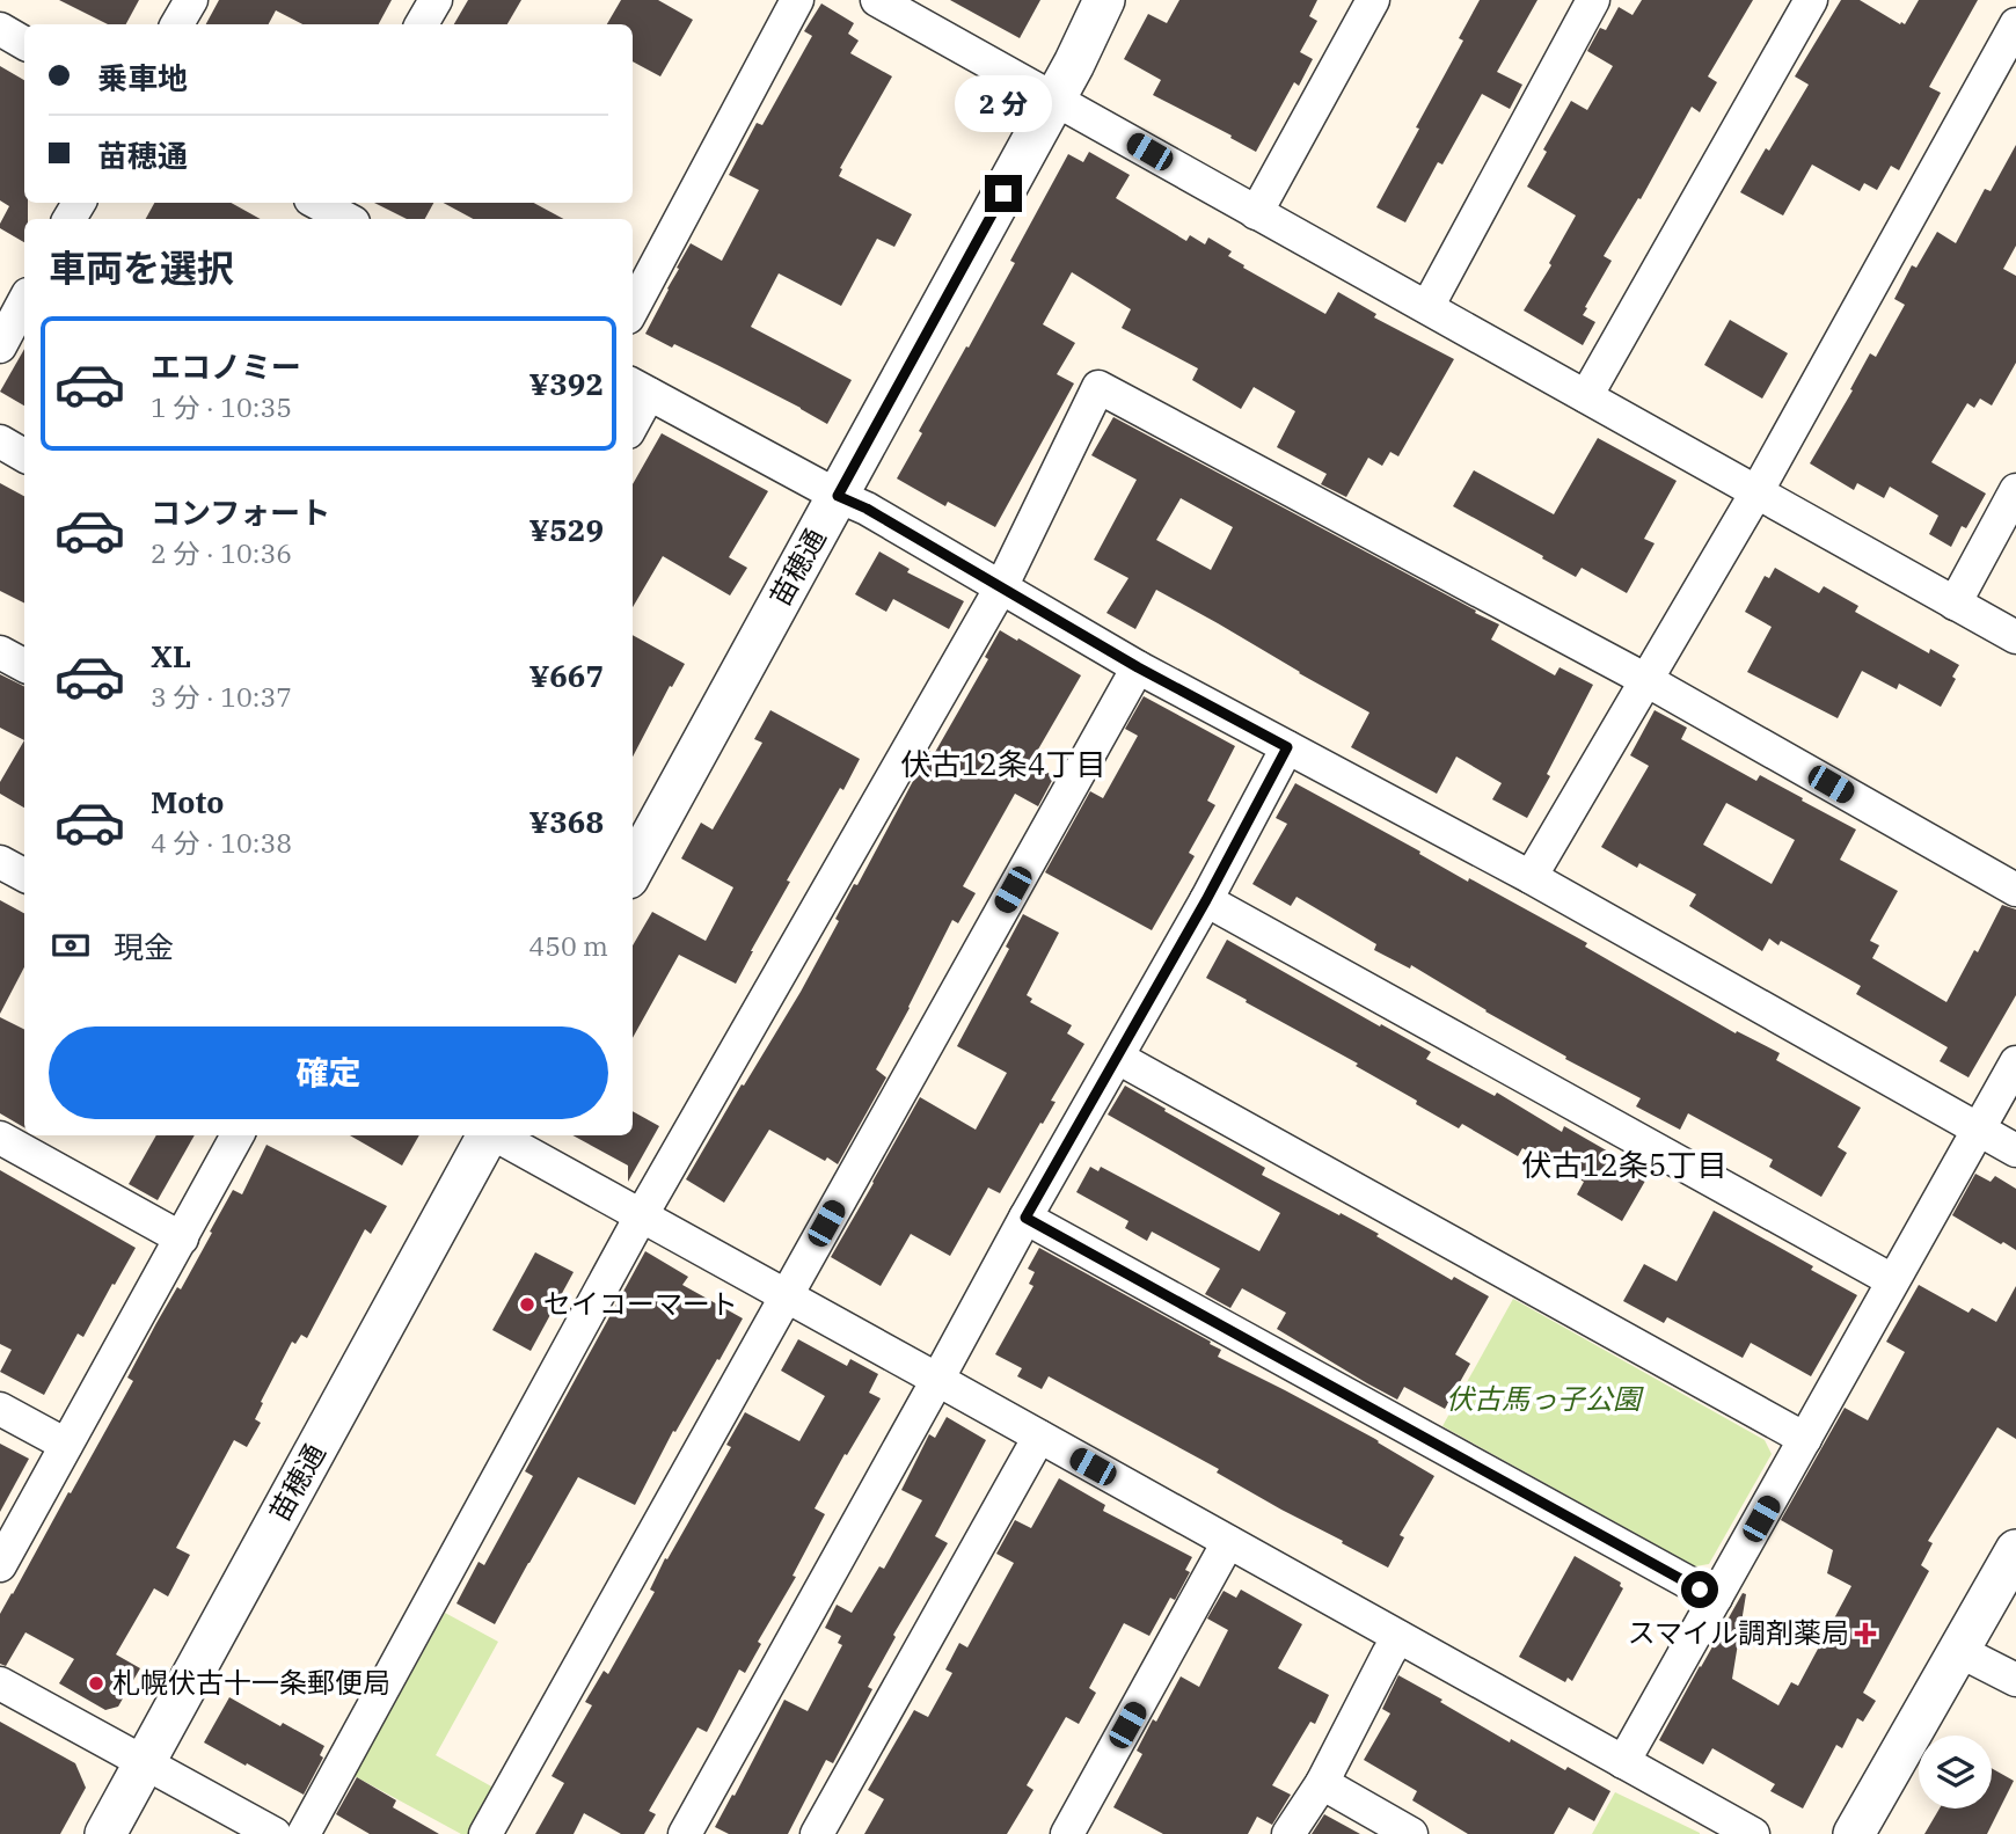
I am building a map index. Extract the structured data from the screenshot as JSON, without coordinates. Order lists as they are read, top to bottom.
{
  "streets": {
    "street": ["苗穂通"]
  },
  "districts": ["伏古12条4丁目", "伏古12条5丁目"],
  "parks": ["伏古馬っ子公園"],
  "places": {
    "other": ["セイコーマート", "札幌伏古十一条郵便局"],
    "health": ["スマイル調剤薬局"]
  },
  "page": {
    "banner": ["乗車地", "苗穂通"],
    "bubble": "2 分",
    "heading": "車両を選択",
    "list": [
      {
        "name": "エコノミー",
        "note": "1 分 · 10:35",
        "value": "¥392"
      },
      {
        "name": "コンフォート",
        "note": "2 分 · 10:36",
        "value": "¥529"
      },
      {
        "name": "XL",
        "note": "3 分 · 10:37",
        "value": "¥667"
      },
      {
        "name": "Moto",
        "note": "4 分 · 10:38",
        "value": "¥368"
      }
    ],
    "pay": ["現金", "450 m"],
    "buttons": "確定"
  }
}
